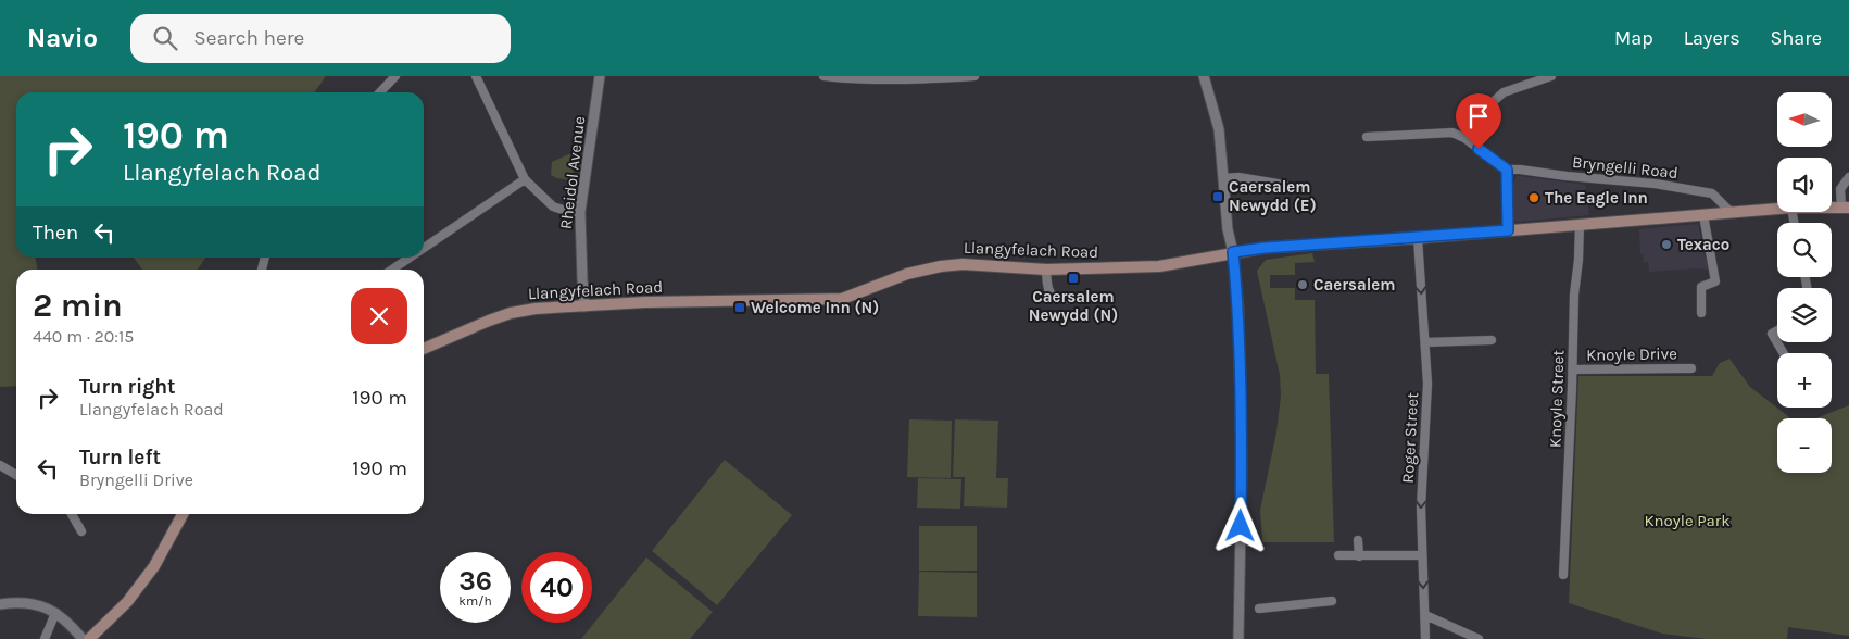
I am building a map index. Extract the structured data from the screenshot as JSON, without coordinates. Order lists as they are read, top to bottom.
{
  "streets": {
    "main road": ["Llangyfelach Road"],
    "street": [
      "Bryngelli Road",
      "Rheidol Avenue",
      "Knoyle Drive",
      "Knoyle Street",
      "Roger Street"
    ]
  },
  "crossings": [
    ["Bryngelli Road", "Llangyfelach Road"],
    ["Rheidol Avenue", "Llangyfelach Road"],
    ["Llangyfelach Road", "Knoyle Street"],
    ["Llangyfelach Road", "Roger Street"],
    ["Knoyle Drive", "Knoyle Street"]
  ],
  "one_way": ["Roger Street"],
  "parks": ["Knoyle Park"],
  "places": {
    "transit": ["Caersalem Newydd (E)", "Caersalem Newydd (N)", "Welcome Inn (N)"],
    "other": ["The Eagle Inn", "Texaco", "Caersalem"]
  },
  "north": "left",
  "page": {
    "header": "Navio",
    "search": "Search here",
    "nav": ["Map", "Layers", "Share"],
    "map_buttons": ["+", "−"],
    "turn": ["190 m", "Llangyfelach Road"],
    "then": "Then",
    "heading": ["2 min", "440 m · 20:15"],
    "list": [
      {
        "name": "Turn right",
        "note": "Llangyfelach Road",
        "value": "190 m"
      },
      {
        "name": "Turn left",
        "note": "Bryngelli Drive",
        "value": "190 m"
      }
    ],
    "speed": "36 km/h",
    "limit": "40"
  }
}
